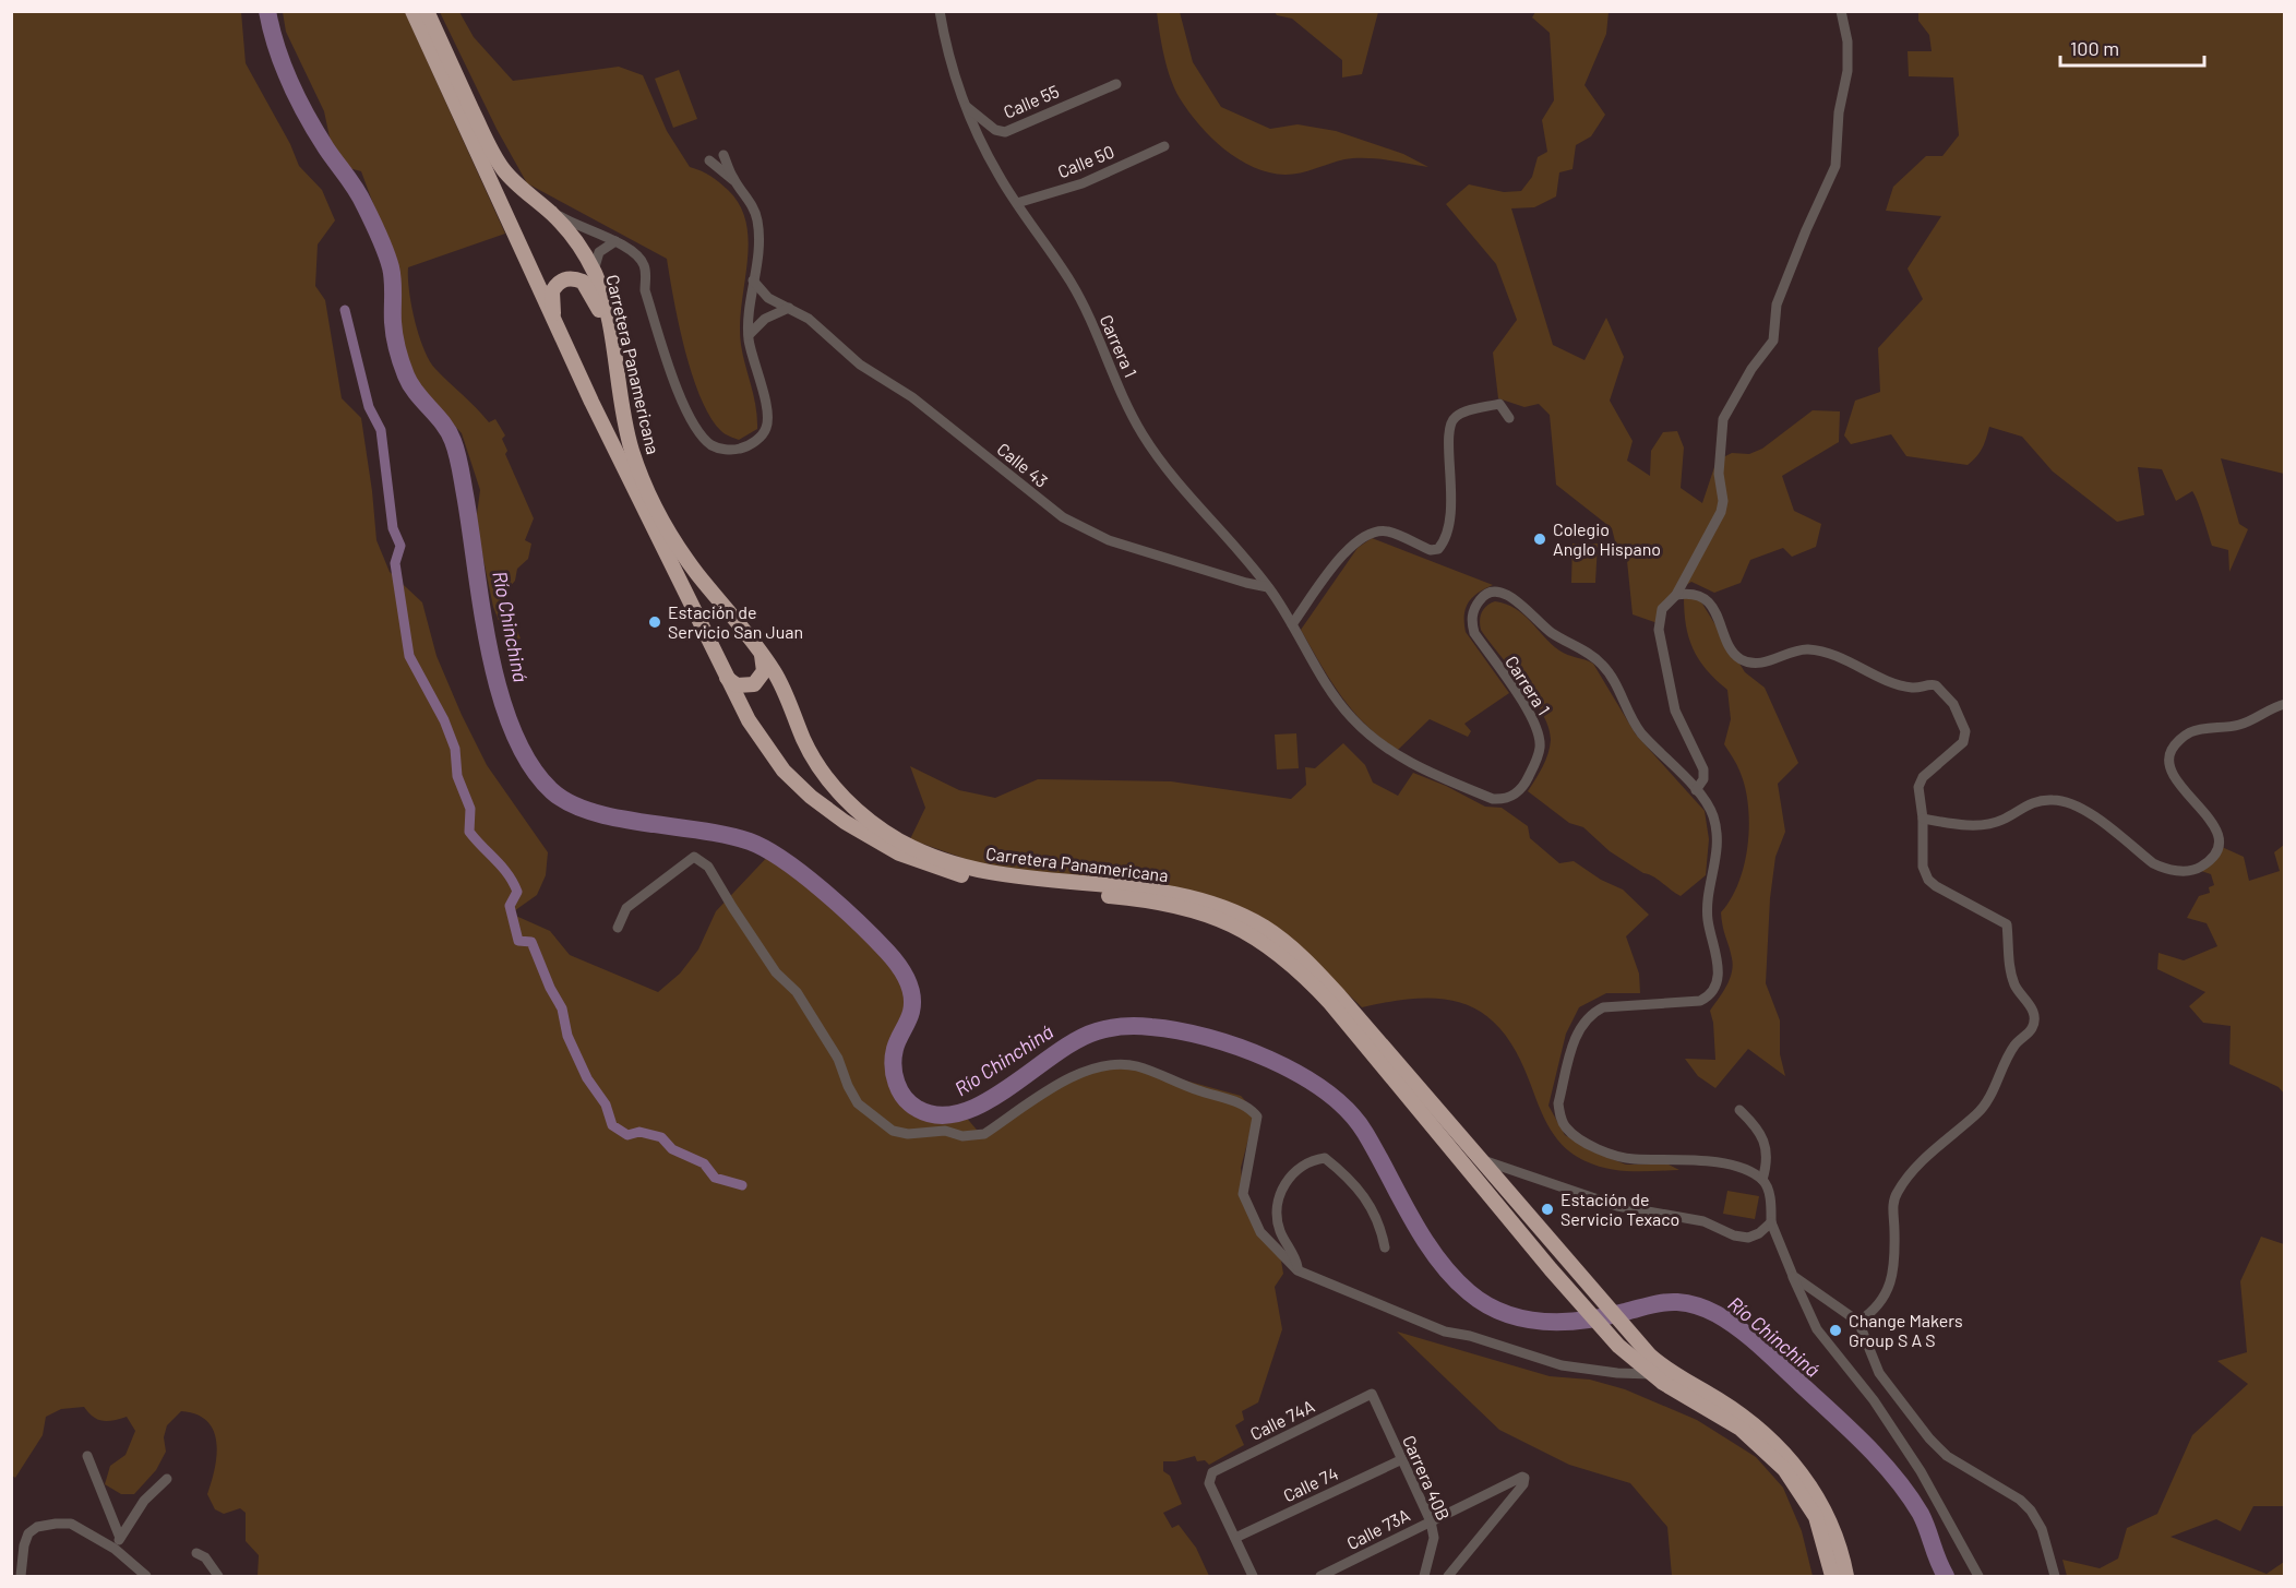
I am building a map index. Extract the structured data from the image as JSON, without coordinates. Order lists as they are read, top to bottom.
{
  "streets": {
    "highway": ["Carretera Panamericana"],
    "street": [
      "Calle 55",
      "Calle 50",
      "Carrera 1",
      "Calle 43",
      "Calle 74A",
      "Carrera 40B",
      "Calle 74",
      "Calle 73A"
    ]
  },
  "crossings": [
    ["Calle 55", "Carrera 1"],
    ["Calle 50", "Carrera 1"],
    ["Carrera 1", "Calle 43"],
    ["Calle 74A", "Carrera 40B"],
    ["Calle 74A", "Calle 74"],
    ["Carrera 40B", "Calle 74"],
    ["Carrera 40B", "Calle 73A"]
  ],
  "water": ["Río Chinchiná"],
  "places": [
    "Colegio Anglo Hispano",
    "Estación de Servicio San Juan",
    "Estación de Servicio Texaco",
    "Change Makers Group S A S"
  ],
  "scale_bar": "100 m"
}
